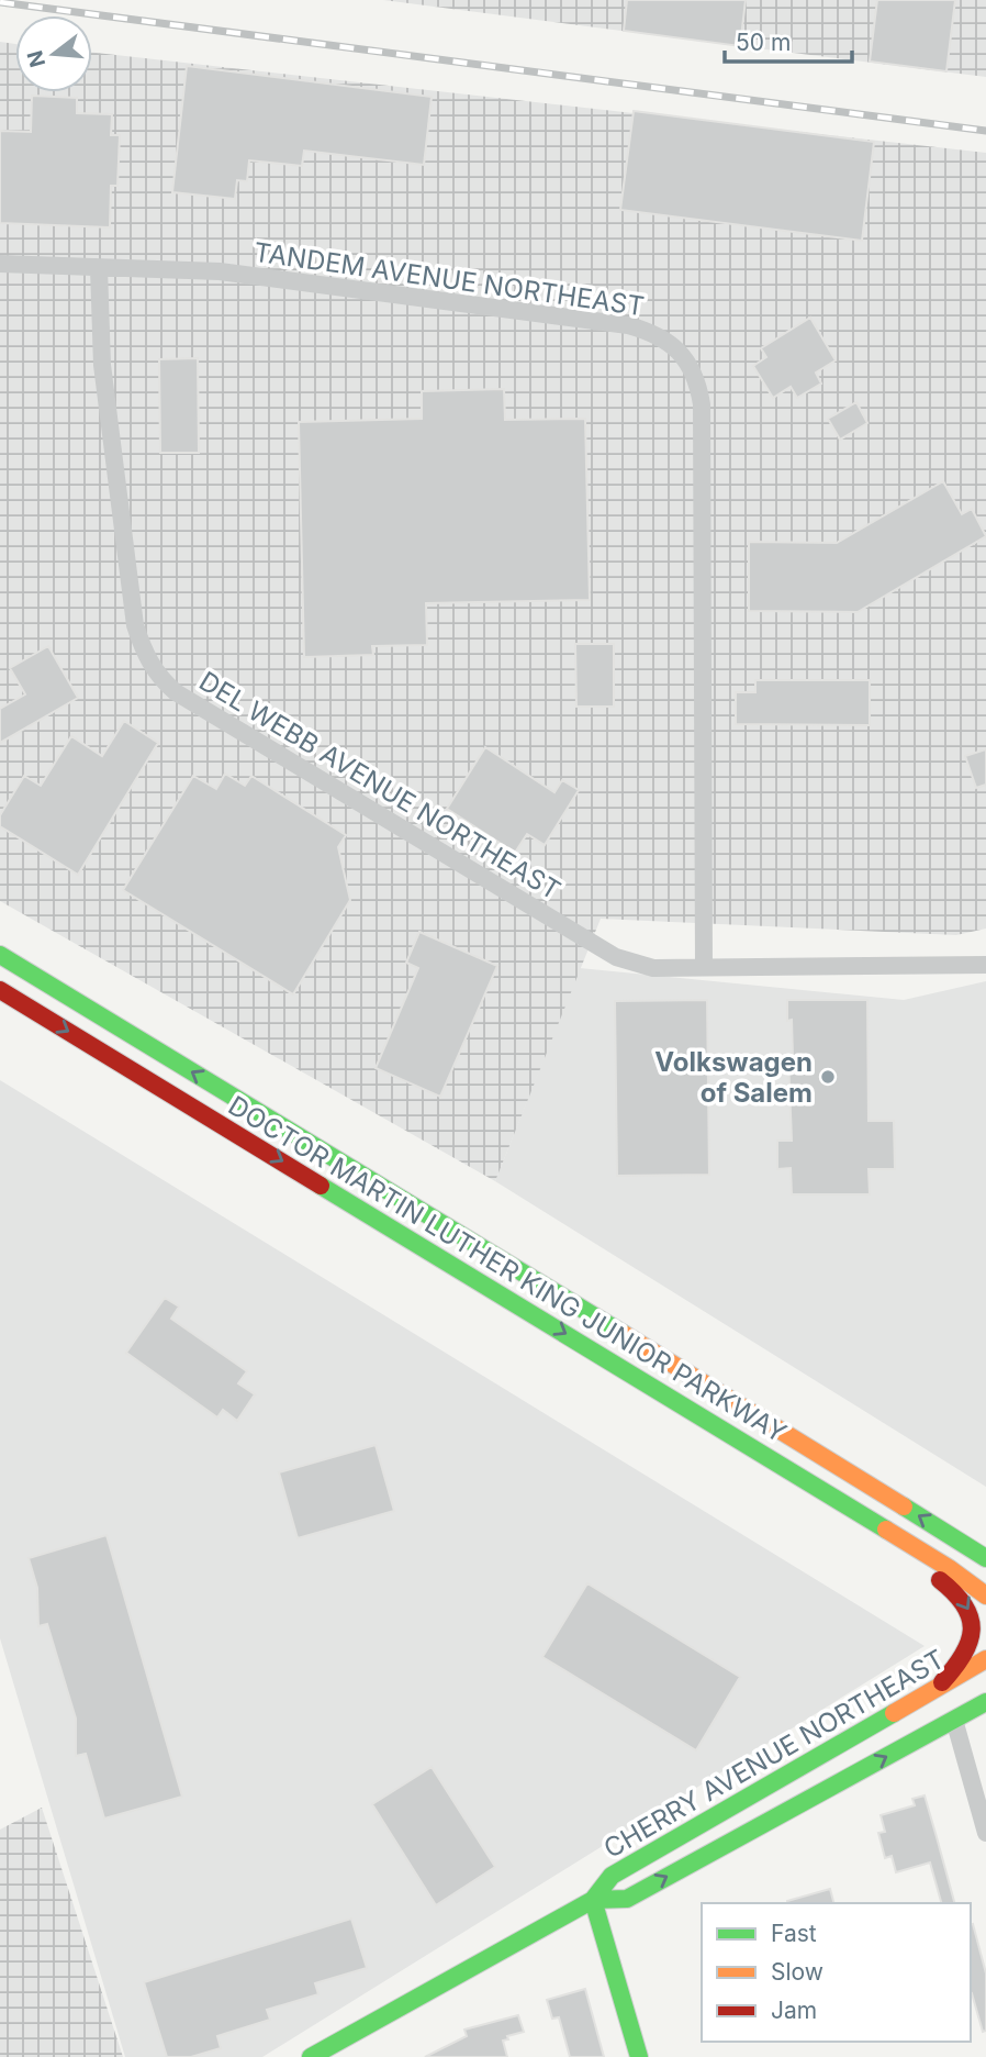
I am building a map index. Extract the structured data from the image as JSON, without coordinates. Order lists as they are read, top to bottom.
{
  "streets": {
    "main road": ["DOCTOR MARTIN LUTHER KING JUNIOR PARKWAY", "CHERRY AVENUE NORTHEAST"],
    "street": ["TANDEM AVENUE NORTHEAST", "DEL WEBB AVENUE NORTHEAST"]
  },
  "crossings": [
    ["TANDEM AVENUE NORTHEAST", "DEL WEBB AVENUE NORTHEAST"]
  ],
  "places": ["Volkswagen of Salem"],
  "legend": ["Fast", "Slow", "Jam"],
  "scale_bar": "50 m",
  "north": "left"
}
